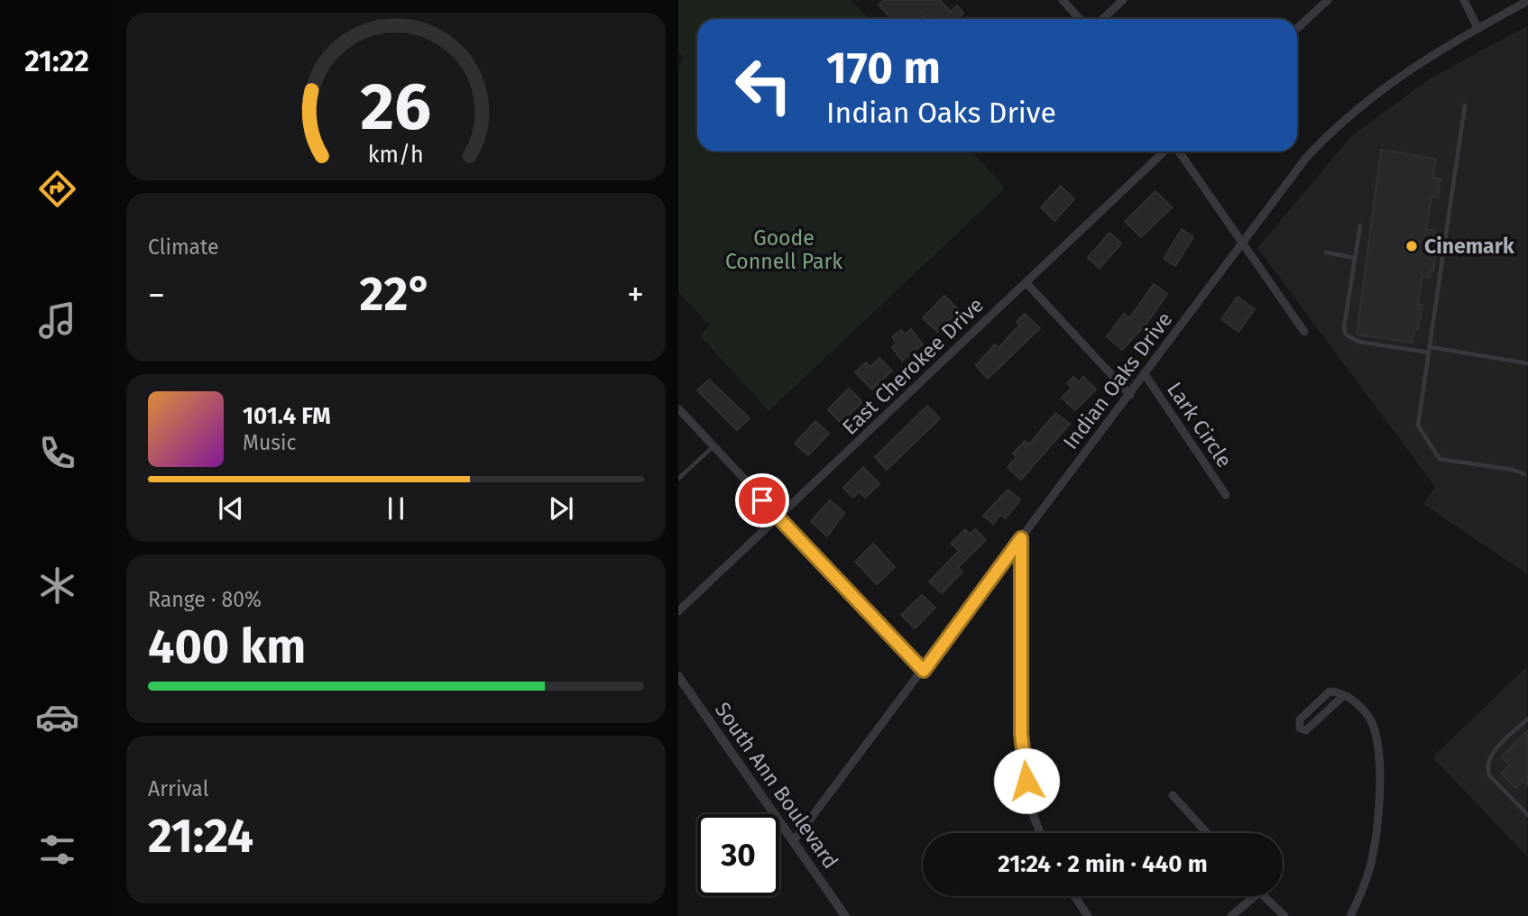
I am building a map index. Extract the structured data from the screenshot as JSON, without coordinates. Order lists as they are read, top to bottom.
{
  "streets": {
    "street": [
      "East Cherokee Drive",
      "Indian Oaks Drive",
      "Lark Circle",
      "South Ann Boulevard"
    ]
  },
  "crossings": [
    ["Indian Oaks Drive", "Lark Circle"],
    ["Indian Oaks Drive", "South Ann Boulevard"]
  ],
  "parks": ["Goode Connell Park"],
  "places": ["Cinemark"],
  "page": {
    "tabs": "21:22",
    "turn": ["170 m", "Indian Oaks Drive"],
    "tile": [
      "Climate",
      ["Range · 80%", "400 km"],
      ["Arrival", "21:24"]
    ],
    "heat": ["−", "22°", "+"],
    "song": ["101.4 FM", "Music"],
    "limit": "30",
    "trip": "21:24 · 2 min · 440 m",
    "gauge": ["26", "km/h"]
  }
}
